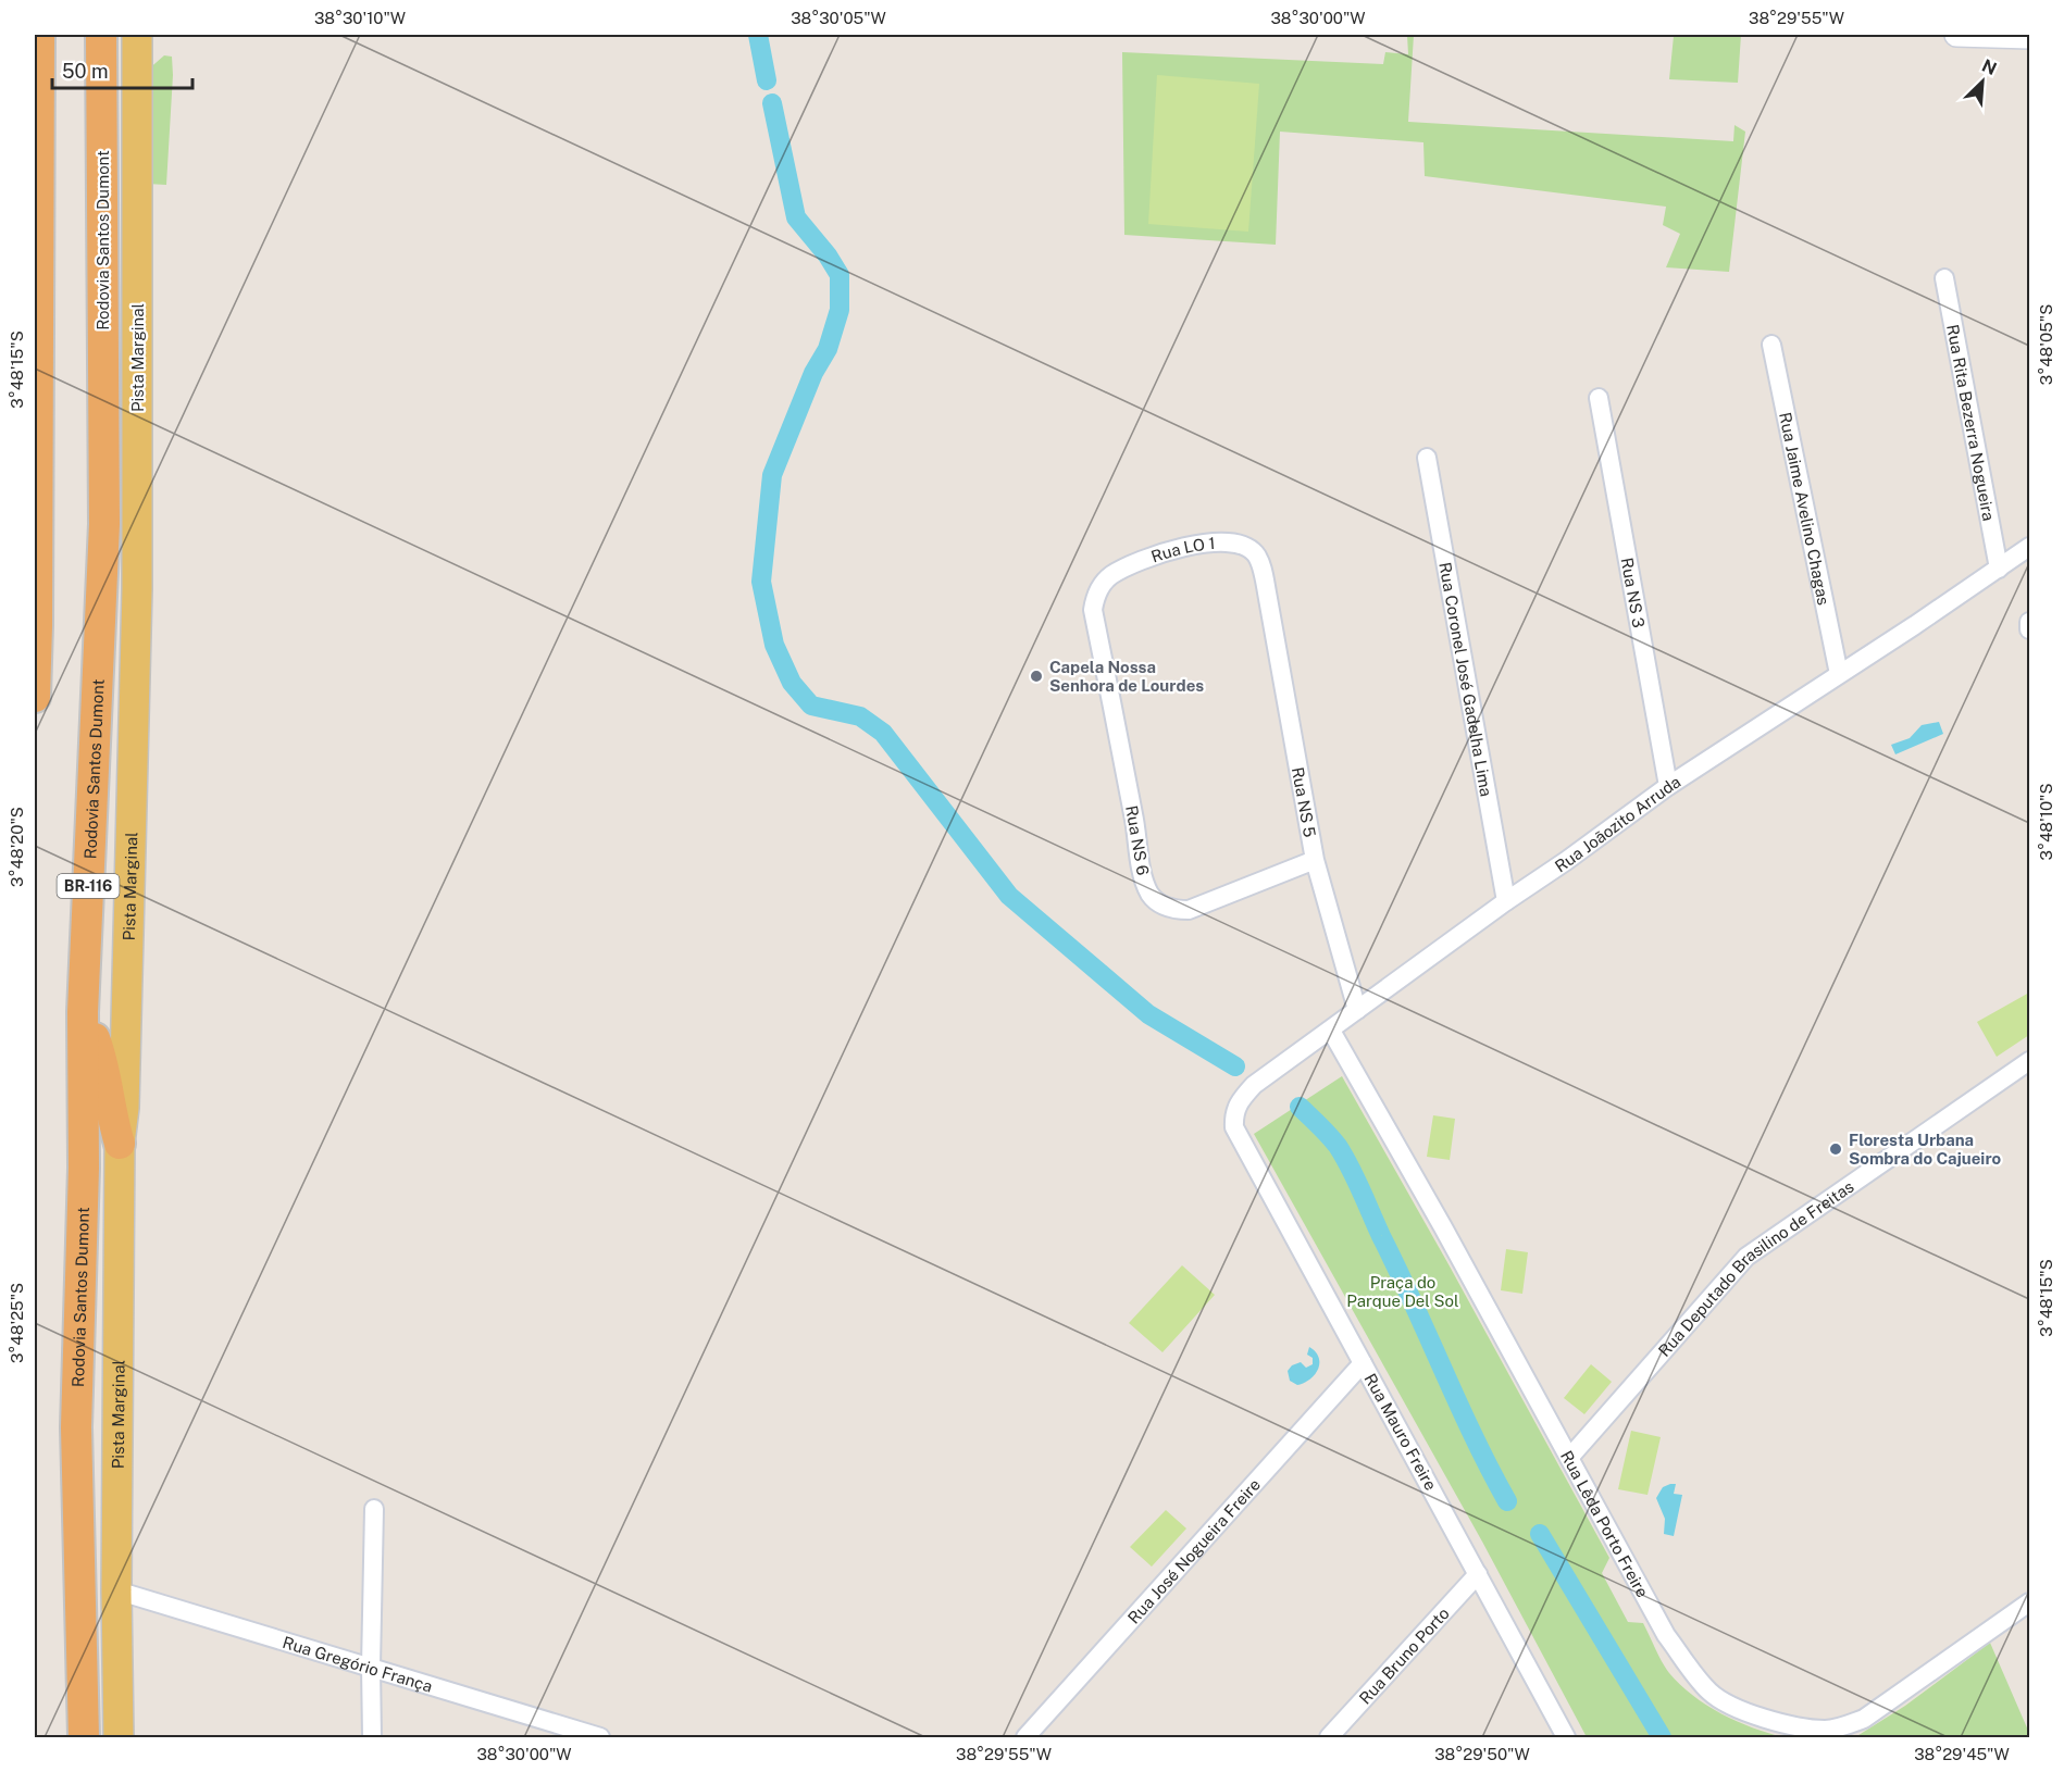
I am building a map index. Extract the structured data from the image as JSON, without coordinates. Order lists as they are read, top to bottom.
{
  "streets": {
    "highway": ["Rodovia Santos Dumont", "BR-116"],
    "main road": ["Pista Marginal"],
    "street": [
      "Rua Rita Bezerra Nogueira",
      "Rua Jaime Avelino Chagas",
      "Rua LO 1",
      "Rua NS 3",
      "Rua Coronel José Gadelha Lima",
      "Rua NS 5",
      "Rua Joãozito Arruda",
      "Rua NS 6",
      "Rua Deputado Brasilino de Freitas",
      "Rua Mauro Freire",
      "Rua Lêda Porto Freire",
      "Rua José Nogueira Freire",
      "Rua Bruno Porto",
      "Rua Gregório França"
    ]
  },
  "crossings": [
    ["Pista Marginal", "Rua Gregório França"],
    ["Rua Rita Bezerra Nogueira", "Rua Joãozito Arruda"],
    ["Rua Jaime Avelino Chagas", "Rua Joãozito Arruda"],
    ["Rua LO 1", "Rua NS 5"],
    ["Rua LO 1", "Rua NS 6"],
    ["Rua NS 3", "Rua Joãozito Arruda"],
    ["Rua Coronel José Gadelha Lima", "Rua Joãozito Arruda"],
    ["Rua NS 5", "Rua Joãozito Arruda"],
    ["Rua NS 5", "Rua NS 6"],
    ["Rua Joãozito Arruda", "Rua Mauro Freire"],
    ["Rua Joãozito Arruda", "Rua Lêda Porto Freire"],
    ["Rua Deputado Brasilino de Freitas", "Rua Lêda Porto Freire"],
    ["Rua Mauro Freire", "Rua José Nogueira Freire"],
    ["Rua Mauro Freire", "Rua Bruno Porto"]
  ],
  "parks": ["Praça do Parque Del Sol"],
  "places": ["Capela Nossa Senhora de Lourdes", "Floresta Urbana Sombra do Cajueiro"],
  "scale_bar": "50 m",
  "north": "top right",
  "coordinates": [
    "38°30'10\"W",
    "38°30'05\"W",
    "38°30'00\"W",
    "38°29'55\"W",
    "3°48'05\"S",
    "3°48'15\"S",
    "3°48'10\"S",
    "3°48'20\"S",
    "3°48'25\"S",
    "38°29'50\"W",
    "38°29'45\"W"
  ]
}
